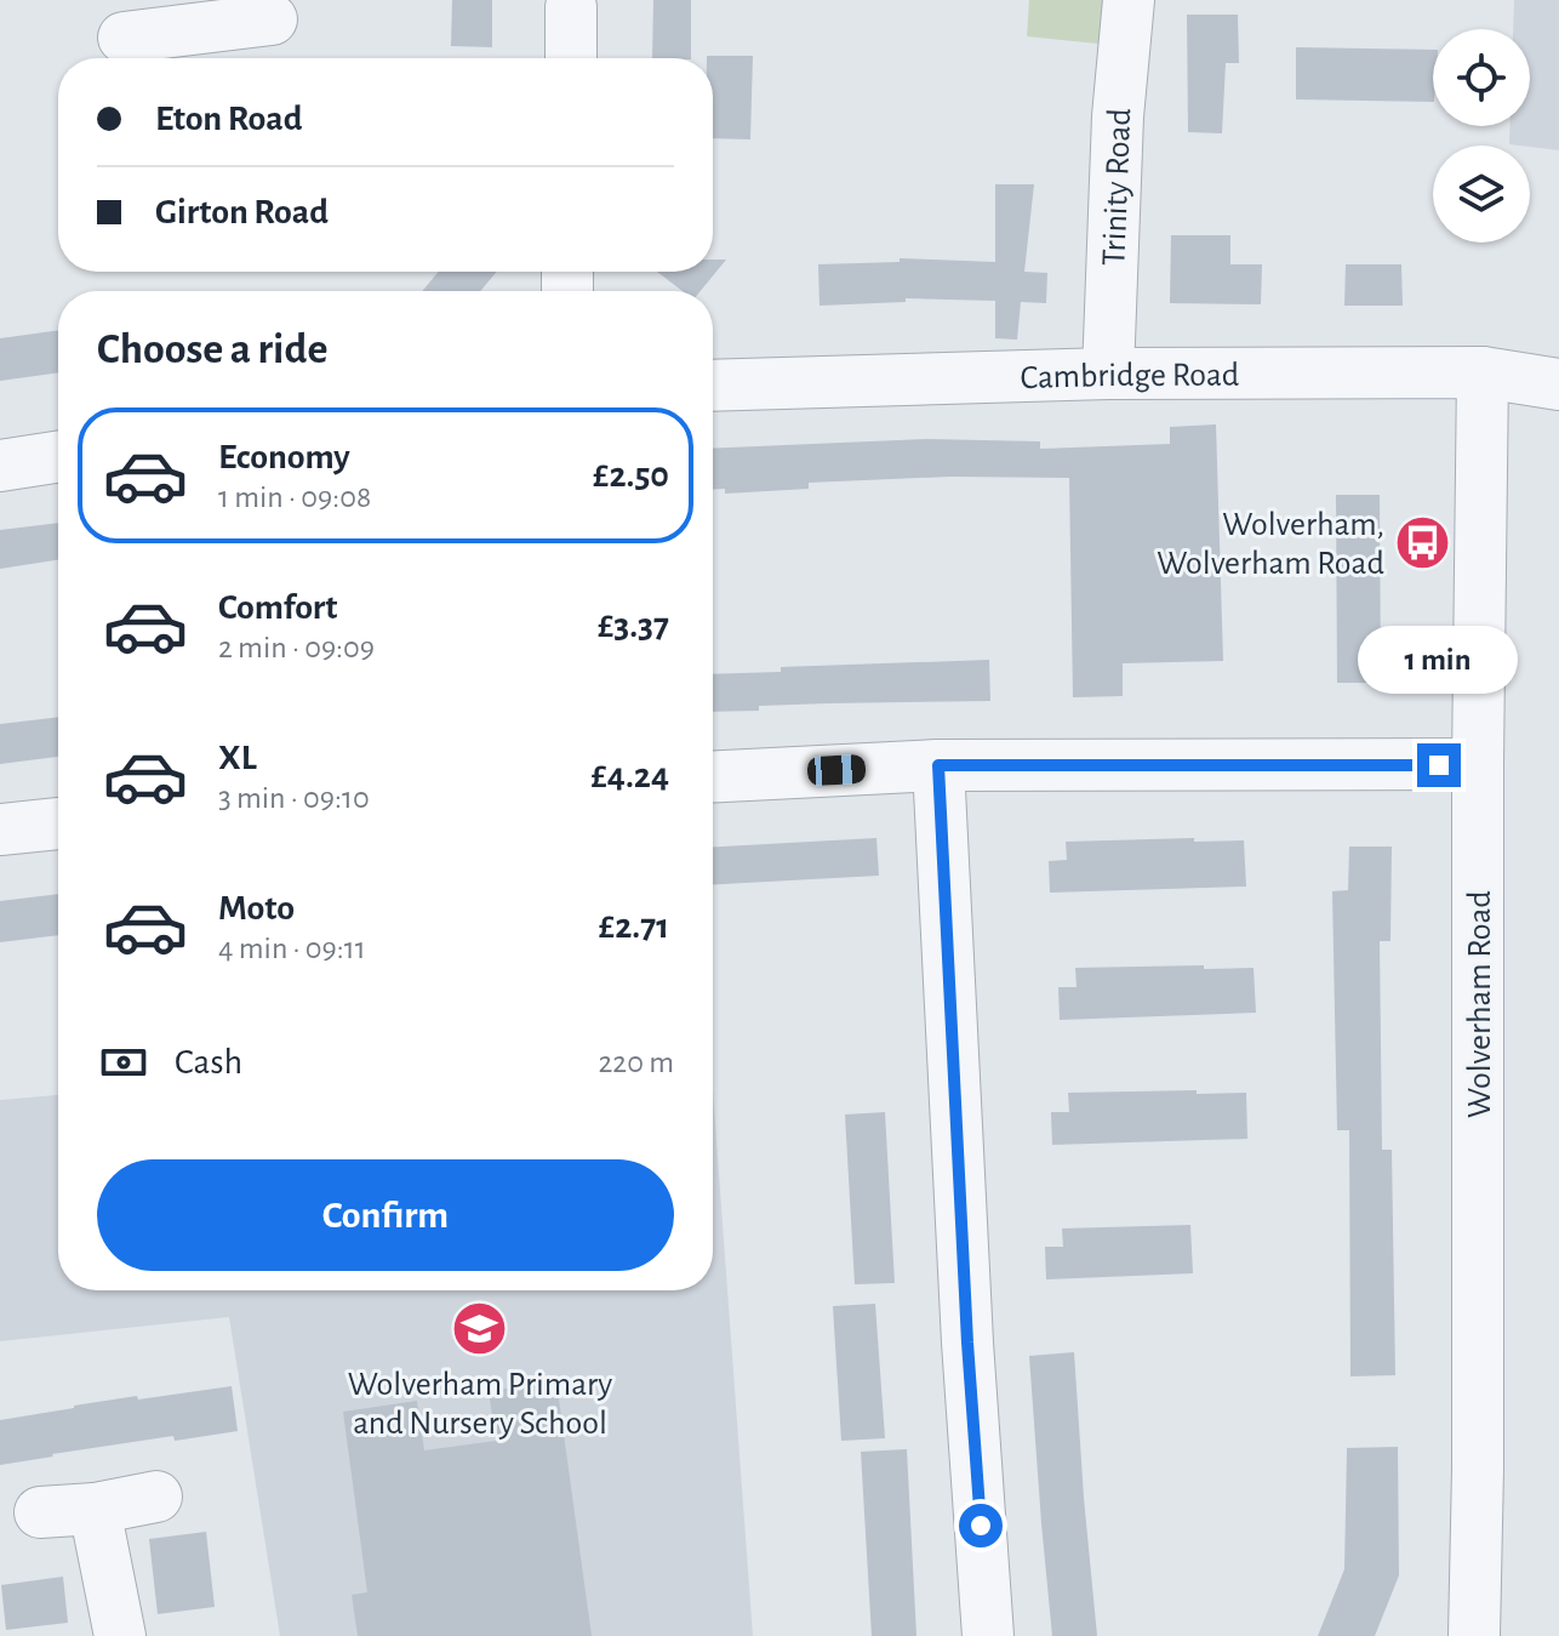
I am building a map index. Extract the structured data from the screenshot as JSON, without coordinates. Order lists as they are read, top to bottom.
{
  "streets": {
    "street": ["Trinity Road", "Cambridge Road", "Wolverham Road"]
  },
  "crossings": [
    ["Trinity Road", "Cambridge Road"],
    ["Cambridge Road", "Wolverham Road"]
  ],
  "places": {
    "bus stop": ["Wolverham, Wolverham Road"],
    "school or university": ["Wolverham Primary and Nursery School"]
  },
  "page": {
    "banner": ["Eton Road", "Girton Road"],
    "heading": "Choose a ride",
    "list": [
      {
        "name": "Economy",
        "note": "1 min · 09:08",
        "value": "£2.50"
      },
      {
        "name": "Comfort",
        "note": "2 min · 09:09",
        "value": "£3.37"
      },
      {
        "name": "XL",
        "note": "3 min · 09:10",
        "value": "£4.24"
      },
      {
        "name": "Moto",
        "note": "4 min · 09:11",
        "value": "£2.71"
      }
    ],
    "bubble": "1 min",
    "pay": ["Cash", "220 m"],
    "buttons": "Confirm"
  }
}
